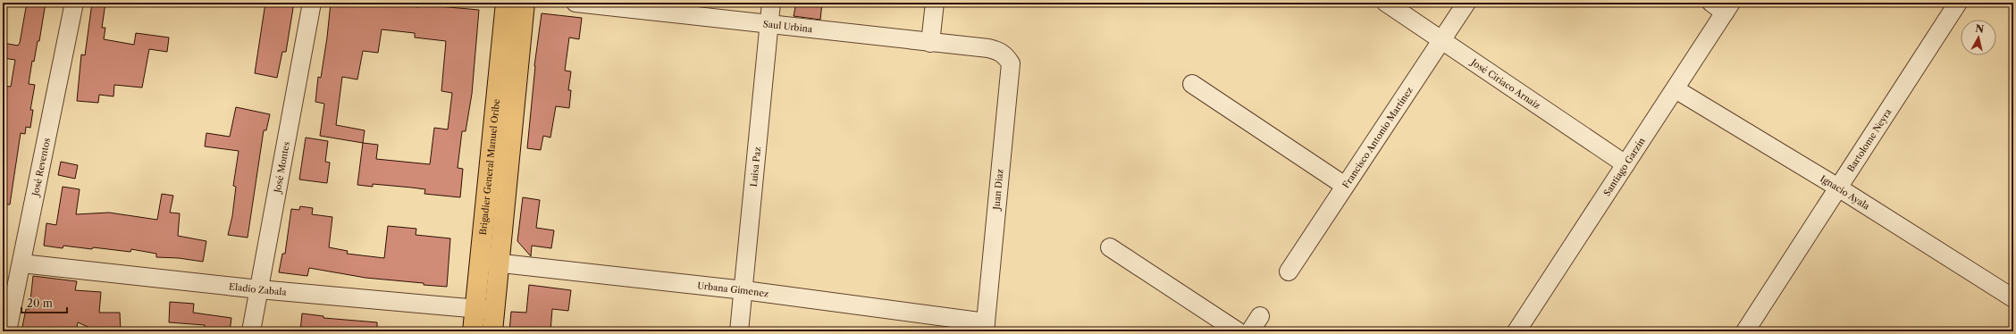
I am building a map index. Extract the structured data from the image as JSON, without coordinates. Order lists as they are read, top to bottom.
{
  "streets": {
    "main road": ["Brigadier General Manuel Oribe"],
    "street": [
      "Saul Urbina",
      "José Ciriaco Arnaiz",
      "Francisco Antonio Martínez",
      "Bartolome Neyra",
      "José Reventos",
      "José Montes",
      "Luisa Paz",
      "Santiago Garzín",
      "Juan Diaz",
      "Ignacio Ayala",
      "Eladio Zabala",
      "Urbana Gimenez"
    ]
  },
  "crossings": [
    ["Saul Urbina", "Luisa Paz"],
    ["Saul Urbina", "Juan Diaz"],
    ["José Ciriaco Arnaiz", "Francisco Antonio Martínez"],
    ["José Ciriaco Arnaiz", "Santiago Garzín"],
    ["Bartolome Neyra", "Ignacio Ayala"],
    ["José Reventos", "Eladio Zabala"],
    ["José Montes", "Eladio Zabala"],
    ["Brigadier General Manuel Oribe", "Eladio Zabala"],
    ["Brigadier General Manuel Oribe", "Urbana Gimenez"],
    ["Luisa Paz", "Urbana Gimenez"],
    ["Santiago Garzín", "Ignacio Ayala"],
    ["Juan Diaz", "Urbana Gimenez"]
  ],
  "scale_bar": "20 m",
  "north": "top"
}
